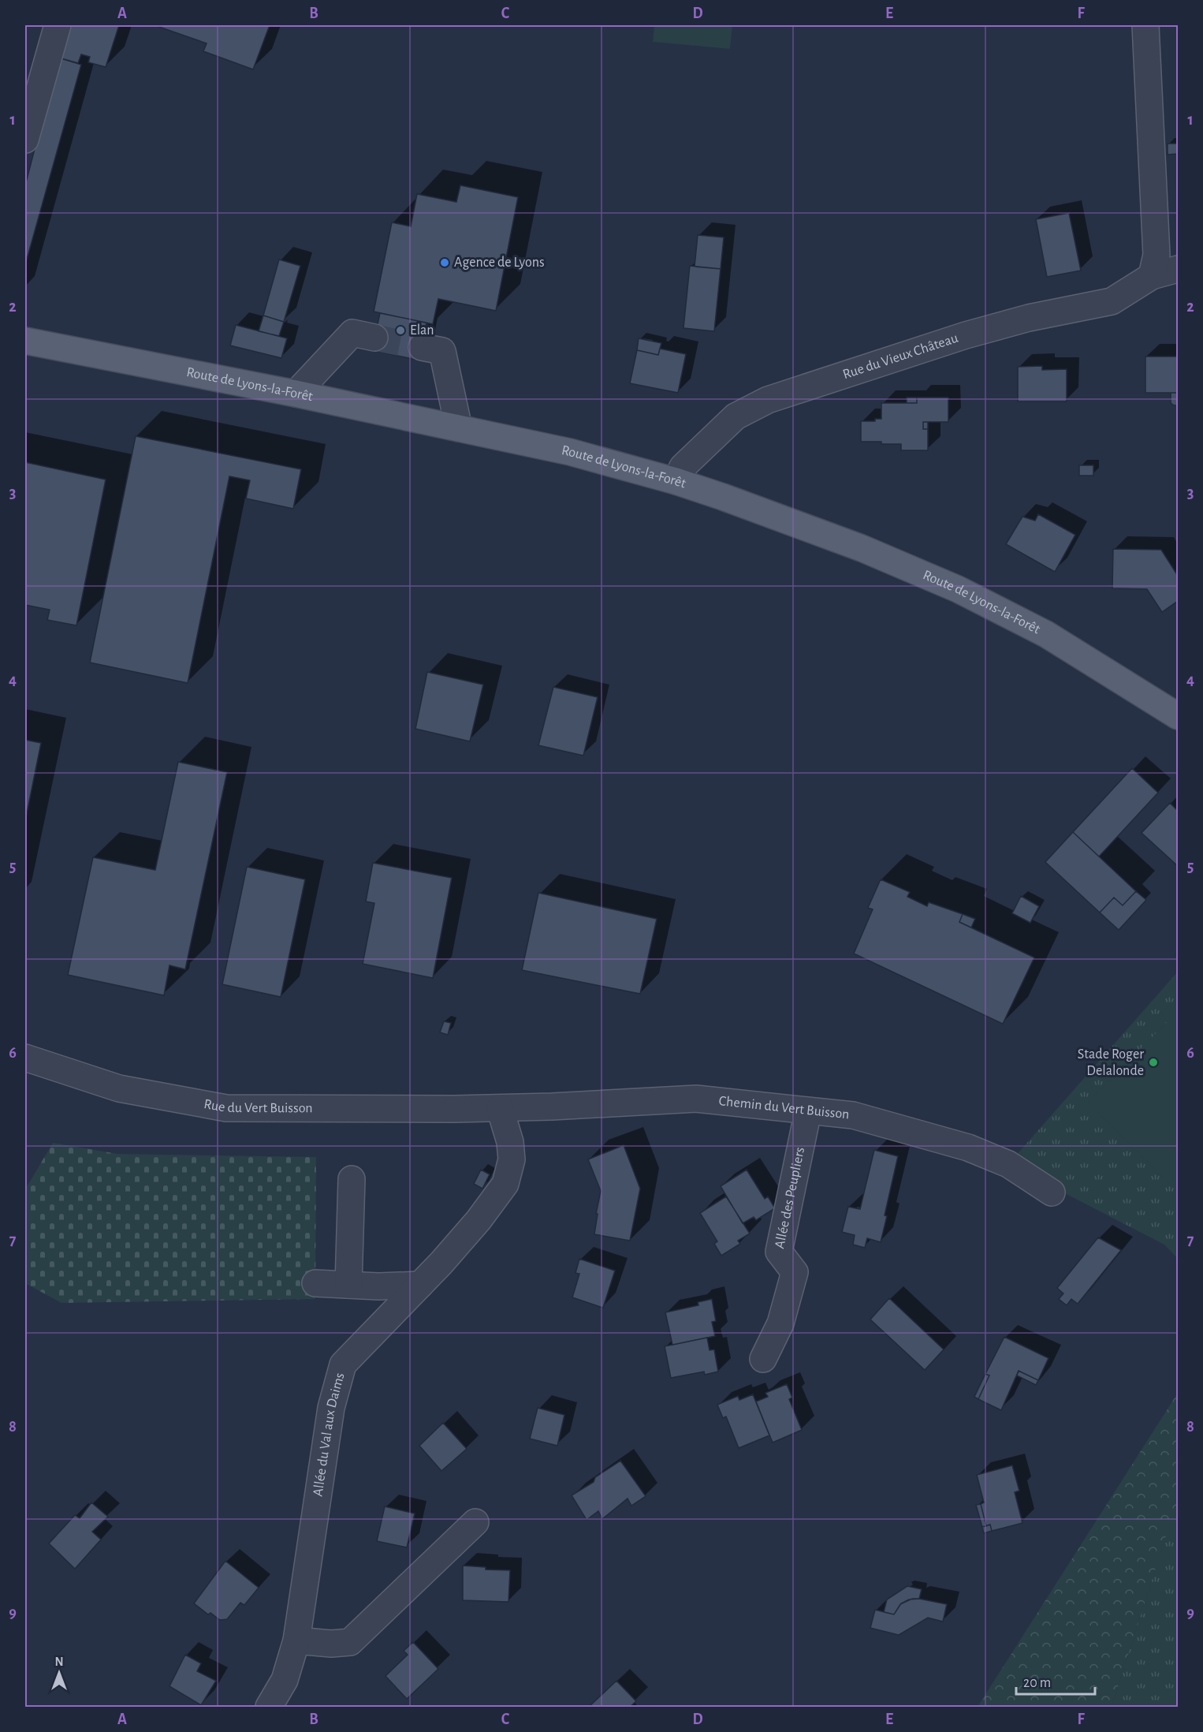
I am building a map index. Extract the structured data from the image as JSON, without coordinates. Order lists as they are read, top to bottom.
{
  "streets": {
    "main road": ["Route de Lyons-la-Forêt"],
    "street": [
      "Rue du Vieux Château",
      "Rue du Vert Buisson",
      "Chemin du Vert Buisson",
      "Allée des Peupliers",
      "Allée du Val aux Daims"
    ]
  },
  "crossings": [
    ["Rue du Vieux Château", "Route de Lyons-la-Forêt"],
    ["Rue du Vert Buisson", "Chemin du Vert Buisson"],
    ["Rue du Vert Buisson", "Allée du Val aux Daims"],
    ["Chemin du Vert Buisson", "Allée des Peupliers"],
    ["Chemin du Vert Buisson", "Allée du Val aux Daims"]
  ],
  "places": ["Agence de Lyons", "Elan", "Stade Roger Delalonde"],
  "scale_bar": "20 m",
  "north": "top",
  "grid": {
    "columns": [
      "A",
      "B",
      "C",
      "D",
      "E",
      "F"
    ],
    "rows": [
      "1",
      "2",
      "3",
      "4",
      "5",
      "6",
      "7",
      "8",
      "9"
    ]
  }
}
